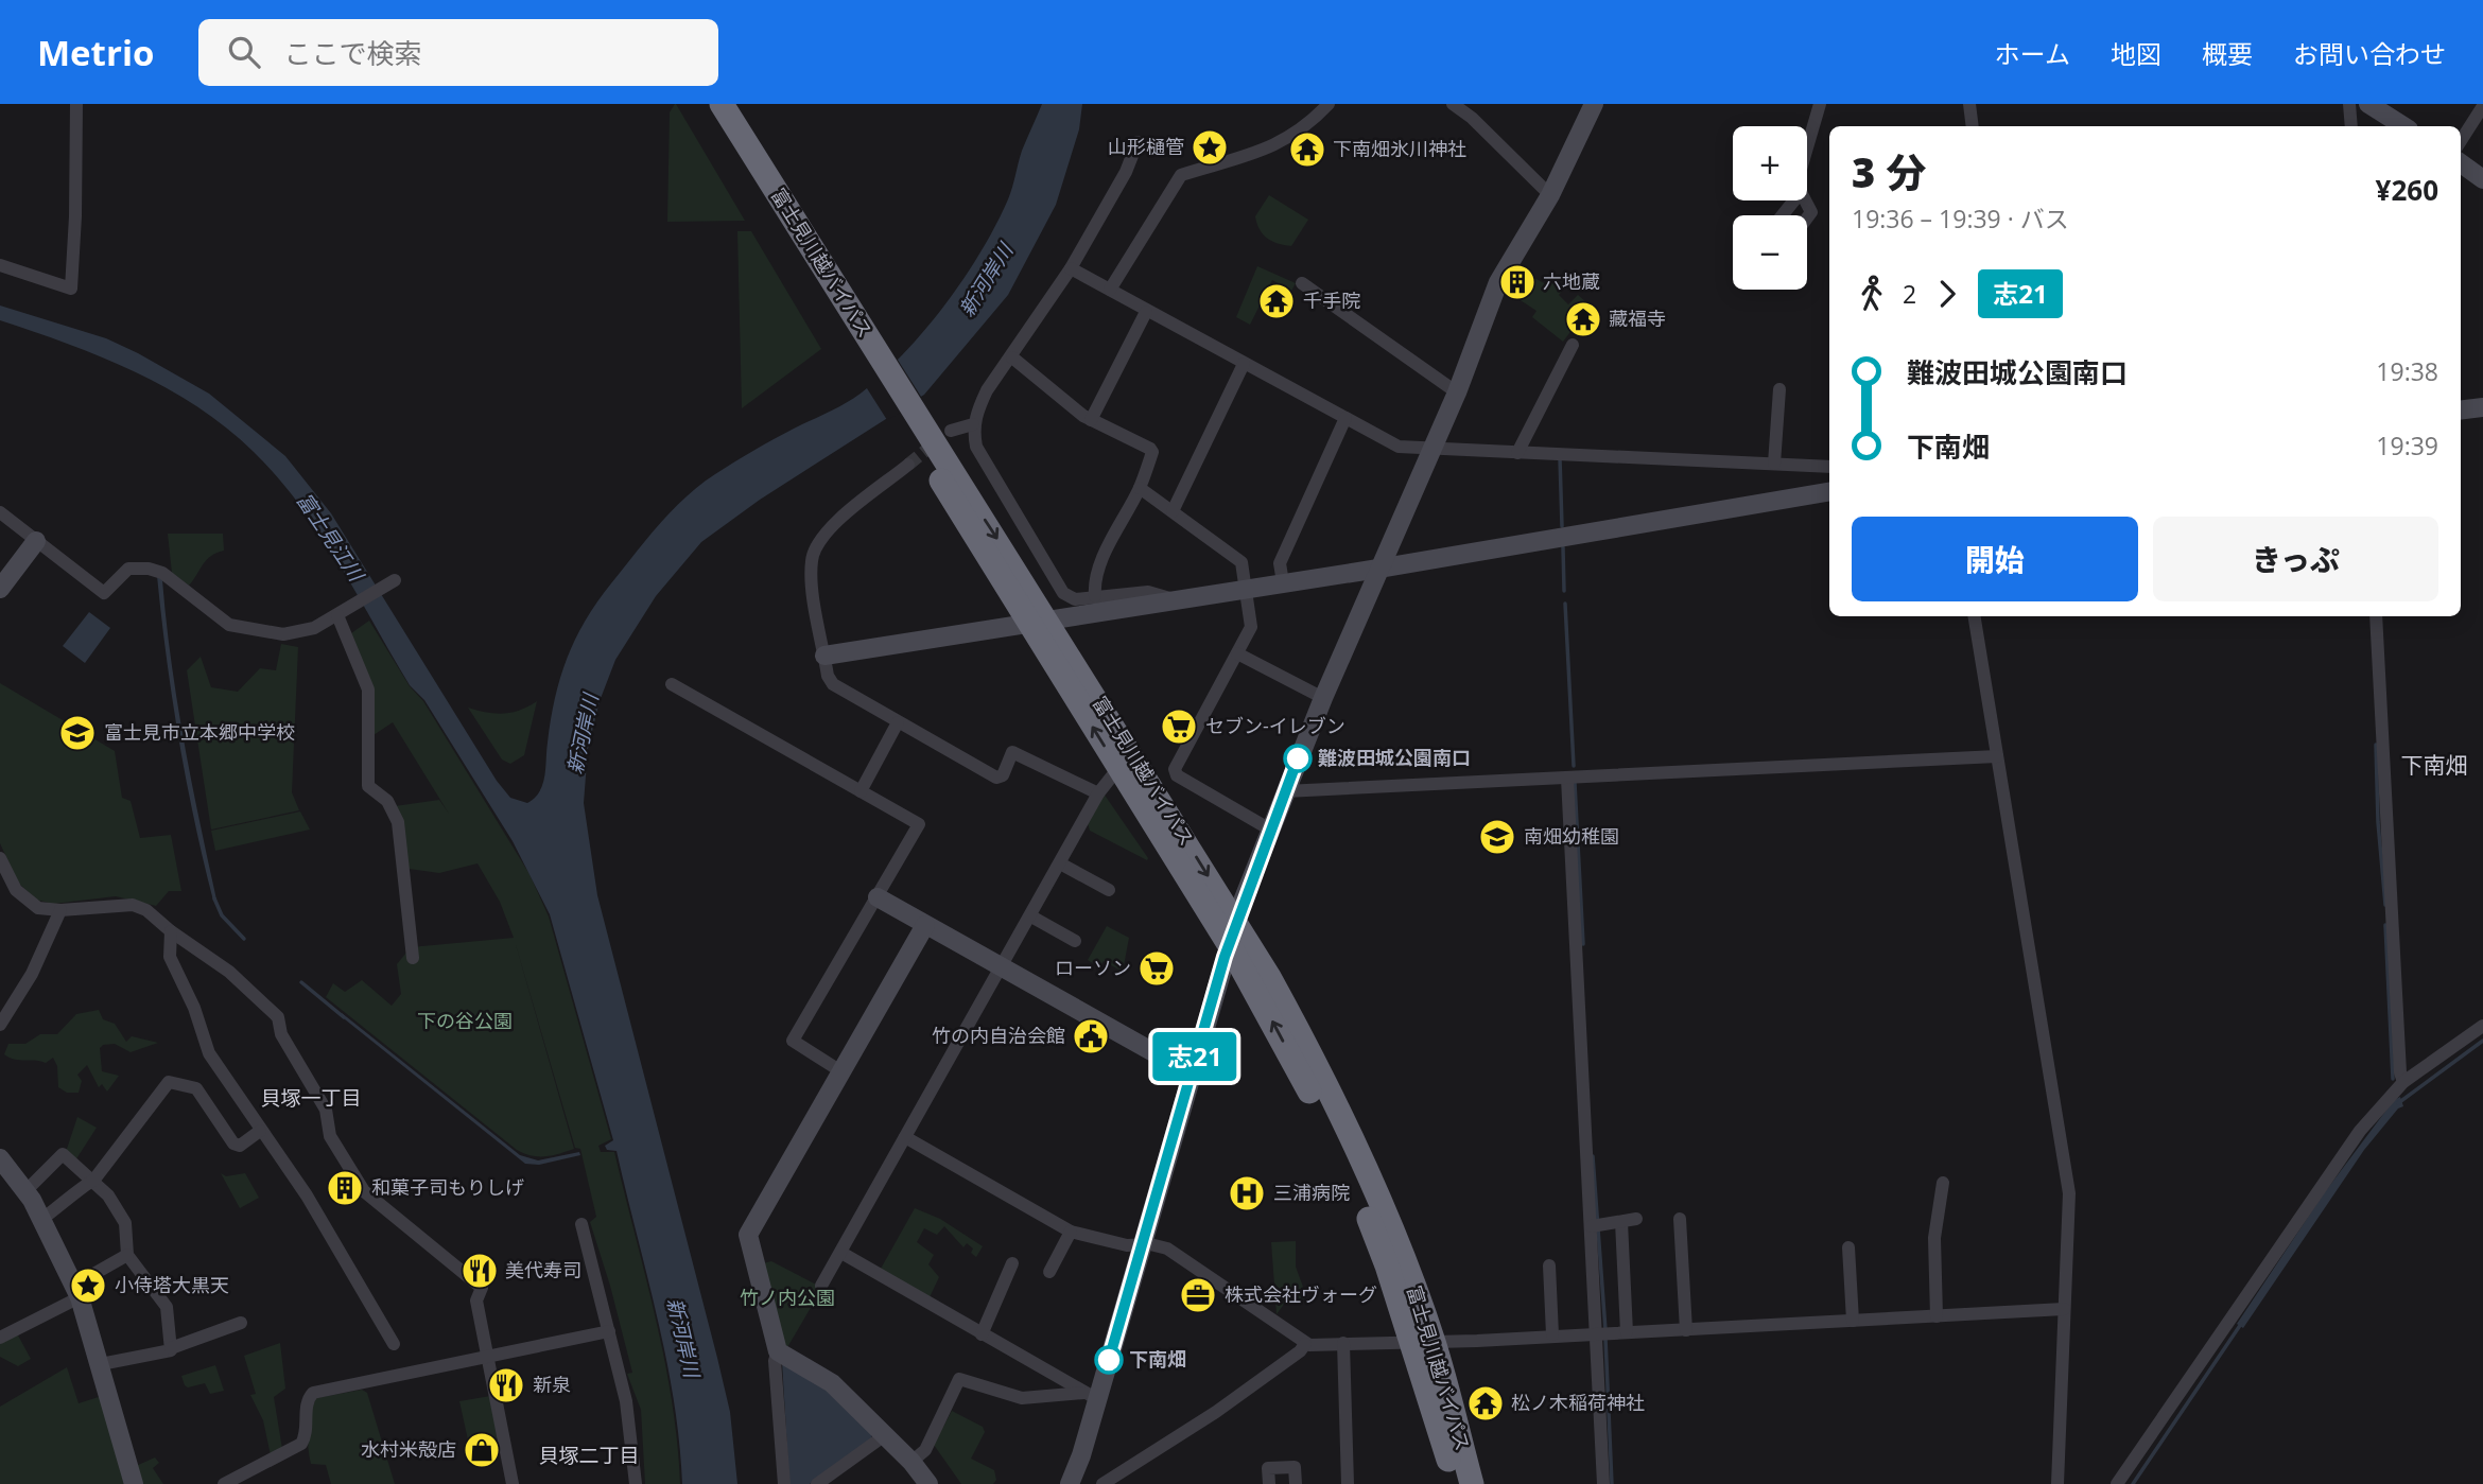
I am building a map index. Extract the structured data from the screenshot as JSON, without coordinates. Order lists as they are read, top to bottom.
{
  "streets": {
    "highway": ["富士見川越バイパス"]
  },
  "districts": ["下南畑", "貝塚一丁目", "貝塚二丁目"],
  "water": ["新河岸川", "富士見江川"],
  "parks": ["下の谷公園", "竹ノ内公園"],
  "places": {
    "place": ["山形樋管", "小侍塔大黒天"],
    "temple": [
      "下南畑氷川神社",
      "千手院",
      "藏福寺",
      "松ノ木稲荷神社"
    ],
    "building": ["六地蔵", "和菓子司もりしげ"],
    "supermarket": ["セブン-イレブン", "ローソン"],
    "school or university": ["富士見市立本郷中学校", "南畑幼稚園"],
    "other": ["難波田城公園南口", "下南畑"],
    "public building": ["竹の内自治会館"],
    "hospital": ["三浦病院"],
    "restaurant": ["美代寿司", "新泉"],
    "office": ["株式会社ヴォーグ"],
    "shop": ["水村米殻店"]
  },
  "lines": ["bus line 志21"],
  "page": {
    "header": "Metrio",
    "search": "ここで検索",
    "nav": [
      "ホーム",
      "地図",
      "概要",
      "お問い合わせ"
    ],
    "on_map": "志21",
    "map_buttons": ["+", "−"],
    "heading": ["3 分", "19:36 – 19:39 · バス", "¥260"],
    "legs": ["2", "志21"],
    "list": [
      {
        "name": "難波田城公園南口",
        "value": "19:38"
      },
      {
        "name": "下南畑",
        "value": "19:39"
      }
    ],
    "buttons": ["開始", "きっぷ"]
  }
}
